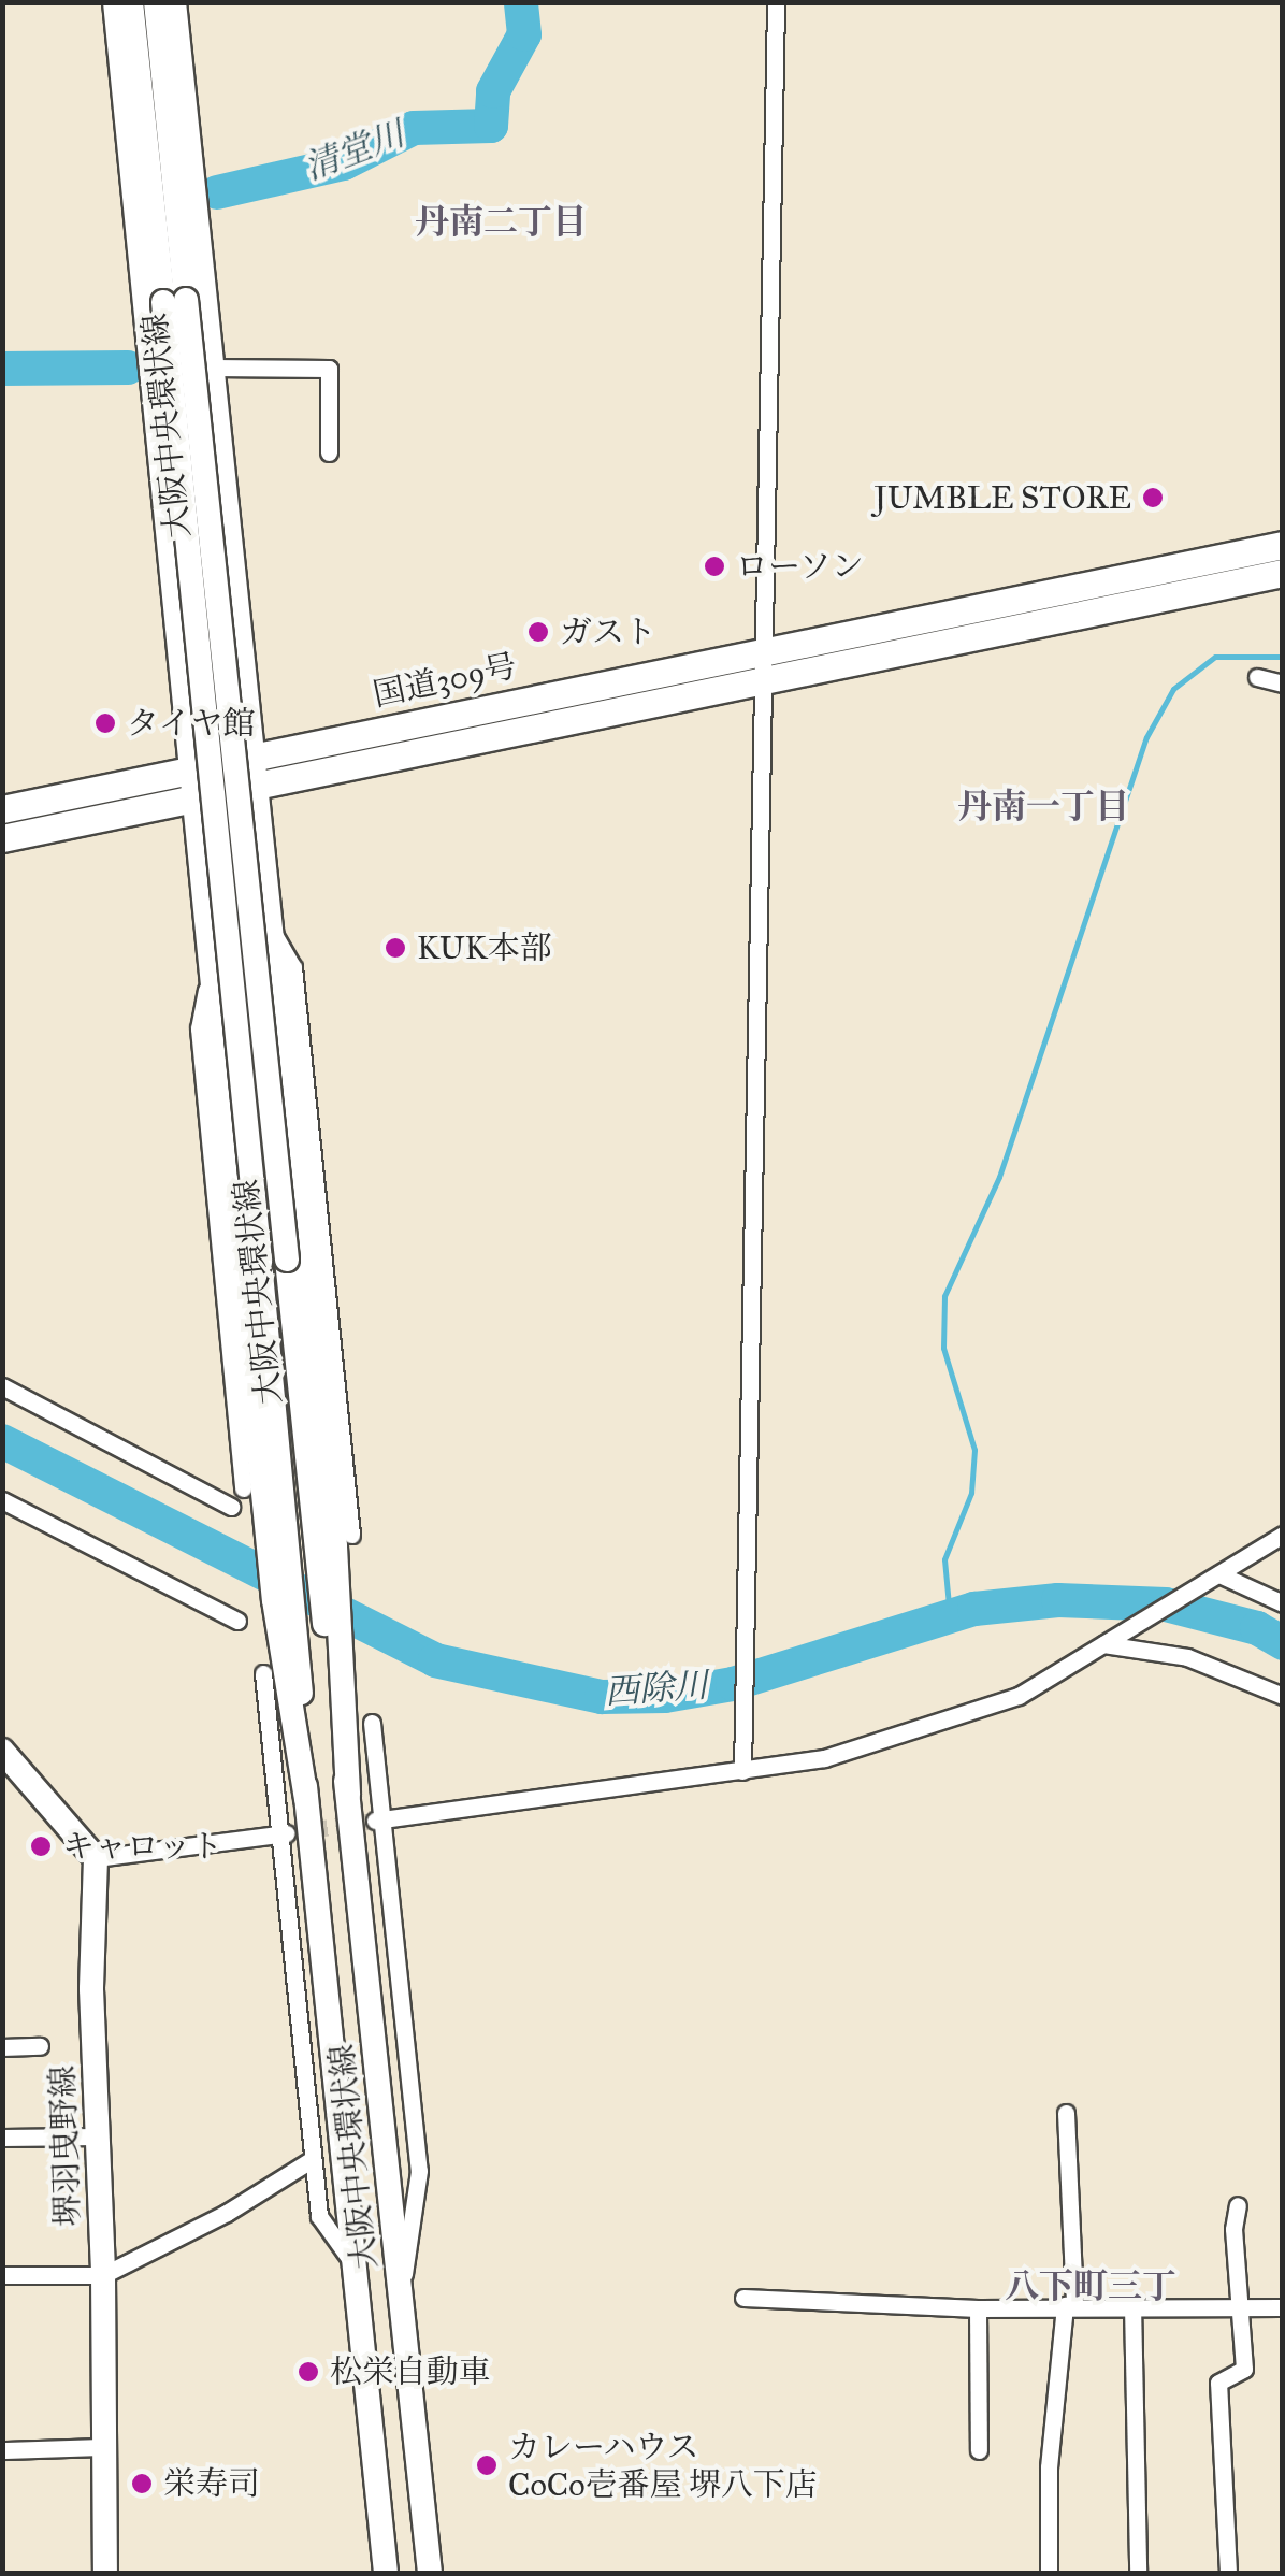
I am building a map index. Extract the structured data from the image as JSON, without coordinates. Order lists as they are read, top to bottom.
{
  "streets": {
    "highway": ["国道309号"],
    "main road": ["大阪中央環状線", "堺羽曳野線"]
  },
  "districts": ["丹南二丁目", "丹南一丁目", "八下町三丁"],
  "water": ["清堂川", "西除川"],
  "places": [
    "JUMBLE STORE",
    "ローソン",
    "ガスト",
    "タイヤ館",
    "KUK本部",
    "キャロット",
    "松栄自動車",
    "カレーハウス CoCo壱番屋 堺八下店",
    "栄寿司"
  ]
}
